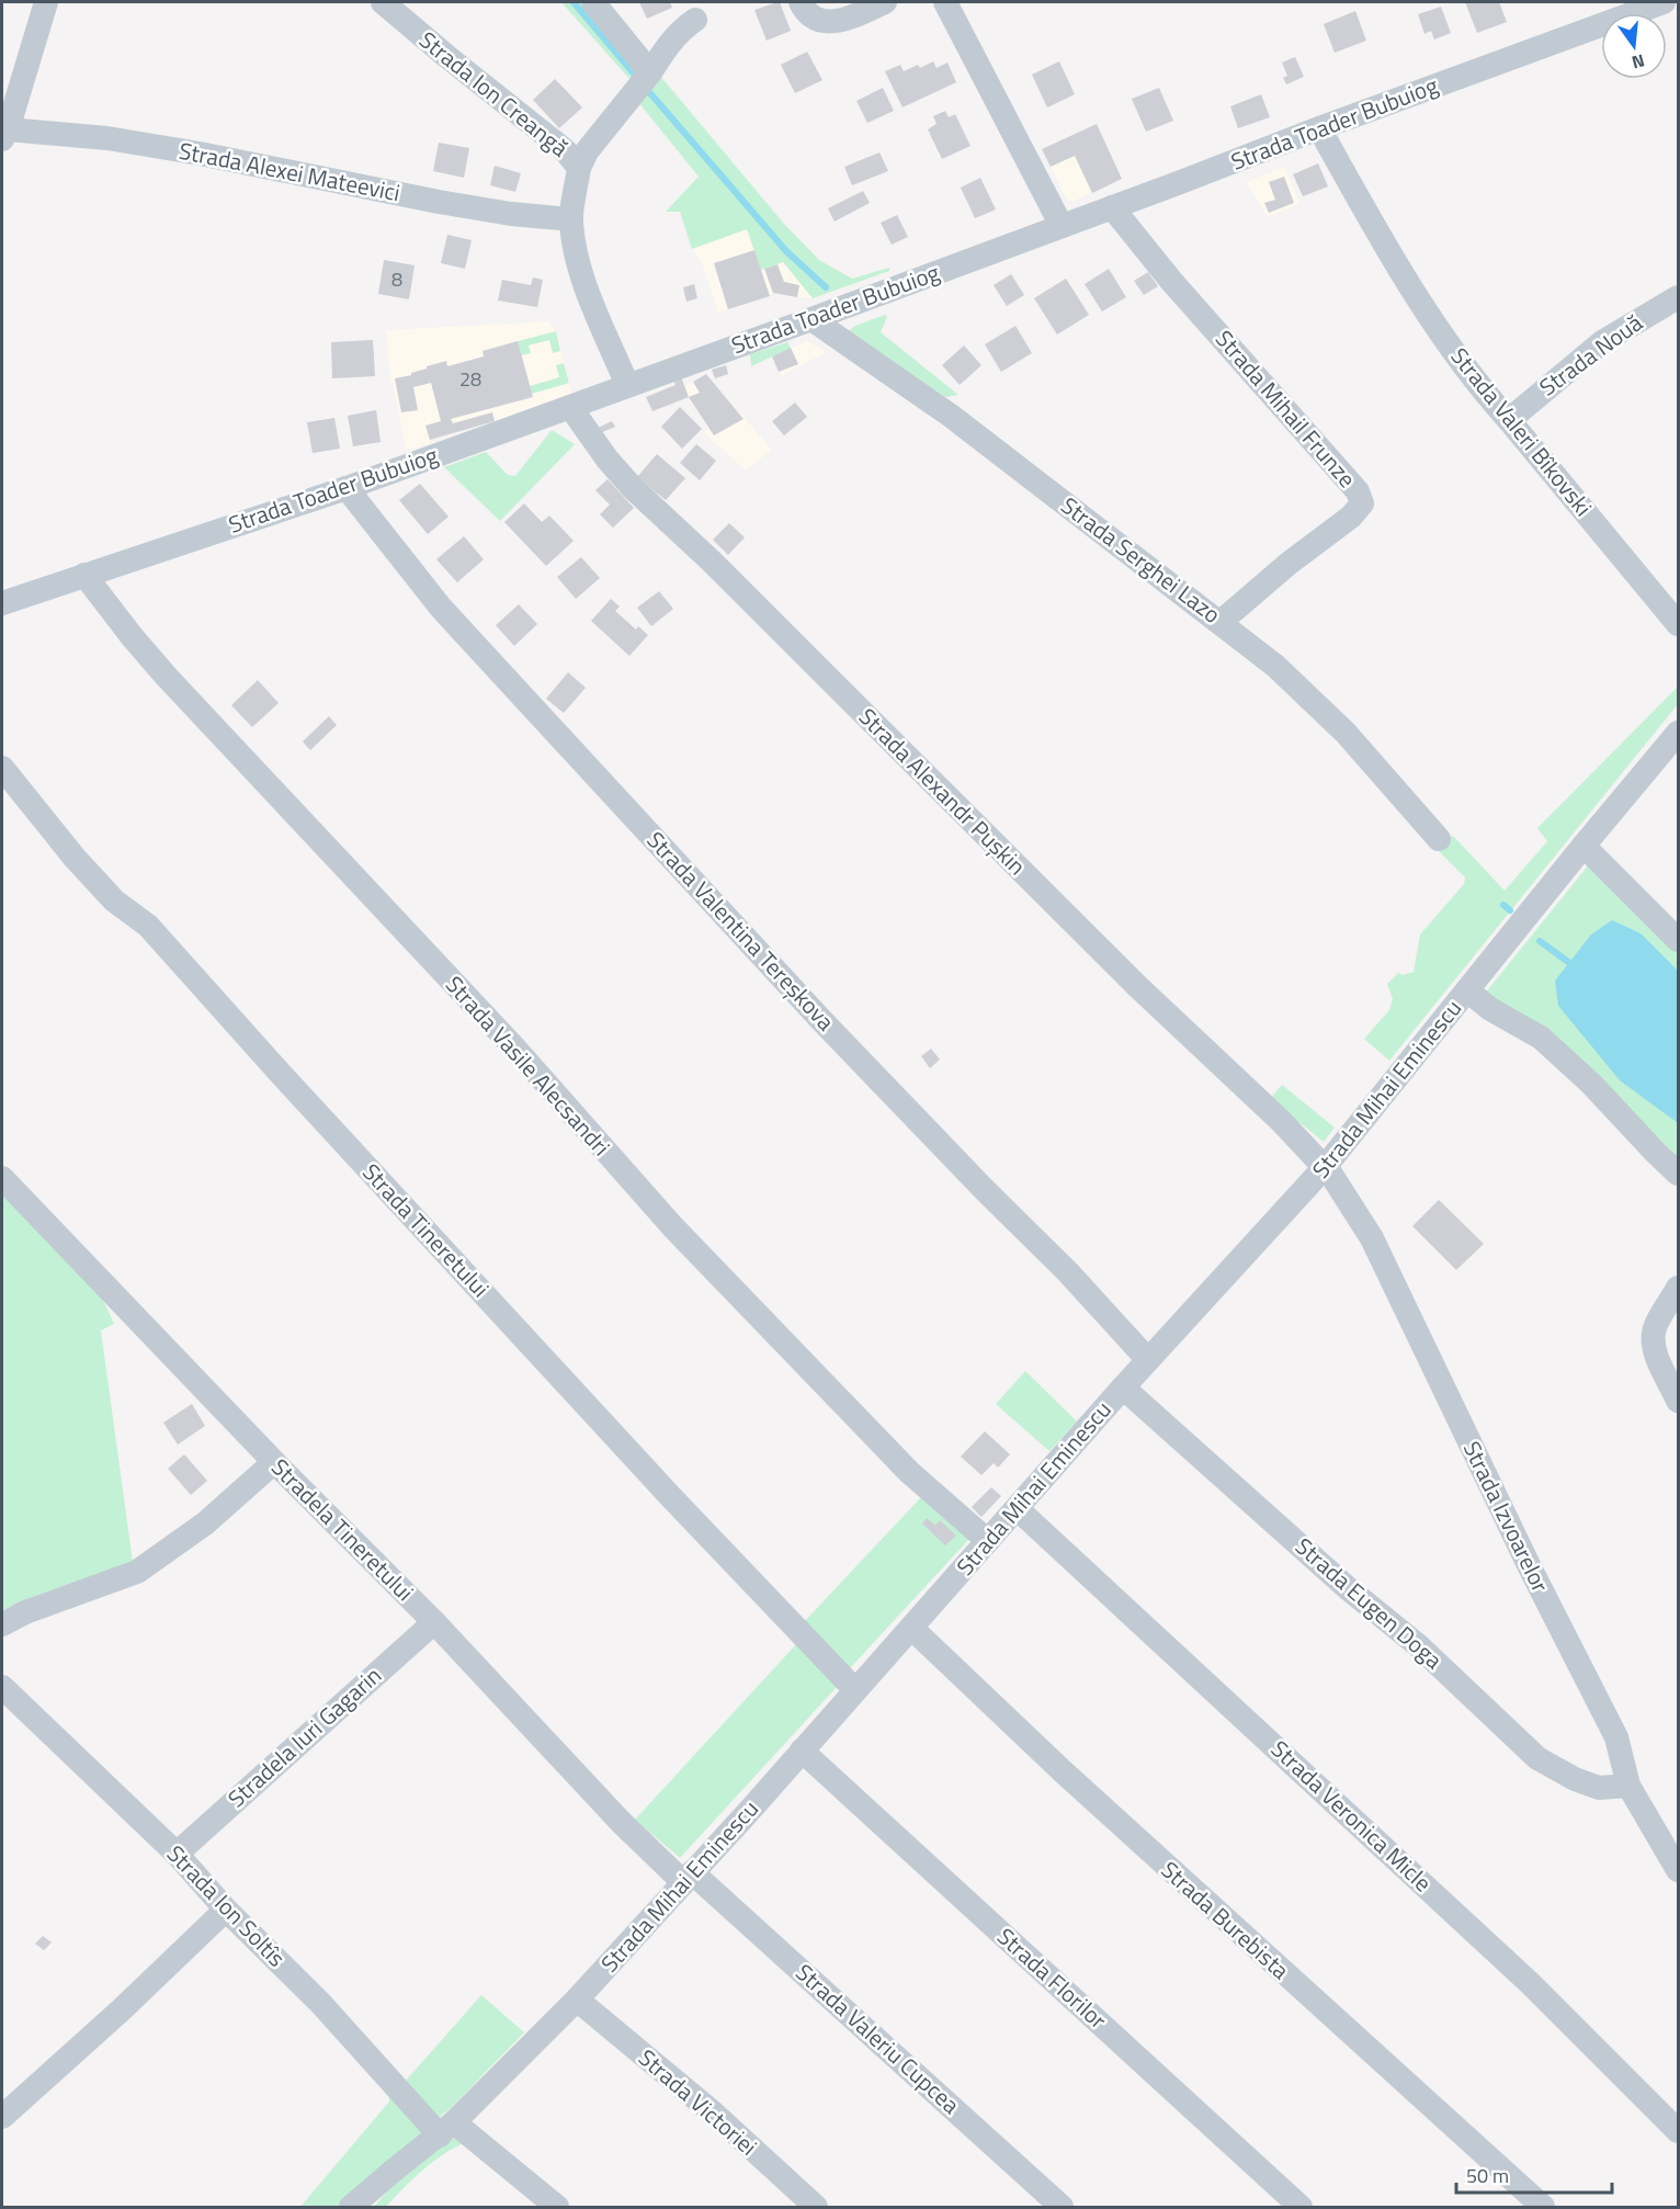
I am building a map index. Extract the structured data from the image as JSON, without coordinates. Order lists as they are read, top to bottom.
{
  "streets": {
    "street": [
      "Strada Ion Creangă",
      "Strada Toader Bubuiog",
      "Strada Alexei Mateevici",
      "Strada Nouă",
      "Strada Mihail Frunze",
      "Strada Valeri Bîkovski",
      "Strada Serghei Lazo",
      "Strada Alexandr Pușkin",
      "Strada Valentina Tereșkova",
      "Strada Vasile Alecsandri",
      "Strada Mihai Eminescu",
      "Strada Tineretului",
      "Strada Izvoarelor",
      "Stradela Tineretului",
      "Strada Eugen Doga",
      "Stradela Iuri Gagarin",
      "Strada Veronica Micle",
      "Strada Ion Soltîs",
      "Strada Burebista",
      "Strada Florilor",
      "Strada Valeriu Cupcea",
      "Strada Victoriei"
    ]
  },
  "crossings": [
    ["Strada Ion Creangă", "Strada Toader Bubuiog"],
    ["Strada Ion Creangă", "Strada Alexei Mateevici"],
    ["Strada Toader Bubuiog", "Strada Mihail Frunze"],
    ["Strada Toader Bubuiog", "Strada Valeri Bîkovski"],
    ["Strada Toader Bubuiog", "Strada Serghei Lazo"],
    ["Strada Toader Bubuiog", "Strada Alexandr Pușkin"],
    ["Strada Toader Bubuiog", "Strada Valentina Tereșkova"],
    ["Strada Toader Bubuiog", "Strada Vasile Alecsandri"],
    ["Strada Nouă", "Strada Valeri Bîkovski"],
    ["Strada Mihail Frunze", "Strada Serghei Lazo"],
    ["Strada Alexandr Pușkin", "Strada Mihai Eminescu"],
    ["Strada Alexandr Pușkin", "Strada Izvoarelor"],
    ["Strada Valentina Tereșkova", "Strada Mihai Eminescu"],
    ["Strada Vasile Alecsandri", "Strada Mihai Eminescu"],
    ["Strada Mihai Eminescu", "Strada Tineretului"],
    ["Strada Mihai Eminescu", "Strada Izvoarelor"],
    ["Strada Mihai Eminescu", "Stradela Tineretului"],
    ["Strada Mihai Eminescu", "Strada Eugen Doga"],
    ["Strada Mihai Eminescu", "Strada Veronica Micle"],
    ["Strada Mihai Eminescu", "Strada Ion Soltîs"],
    ["Strada Mihai Eminescu", "Strada Burebista"],
    ["Strada Mihai Eminescu", "Strada Florilor"],
    ["Strada Mihai Eminescu", "Strada Valeriu Cupcea"],
    ["Strada Mihai Eminescu", "Strada Victoriei"],
    ["Strada Izvoarelor", "Strada Eugen Doga"],
    ["Stradela Tineretului", "Stradela Iuri Gagarin"],
    ["Stradela Tineretului", "Strada Valeriu Cupcea"],
    ["Stradela Iuri Gagarin", "Strada Ion Soltîs"]
  ],
  "house_numbers": ["8", "28"],
  "scale_bar": "50 m",
  "north": "bottom"
}
